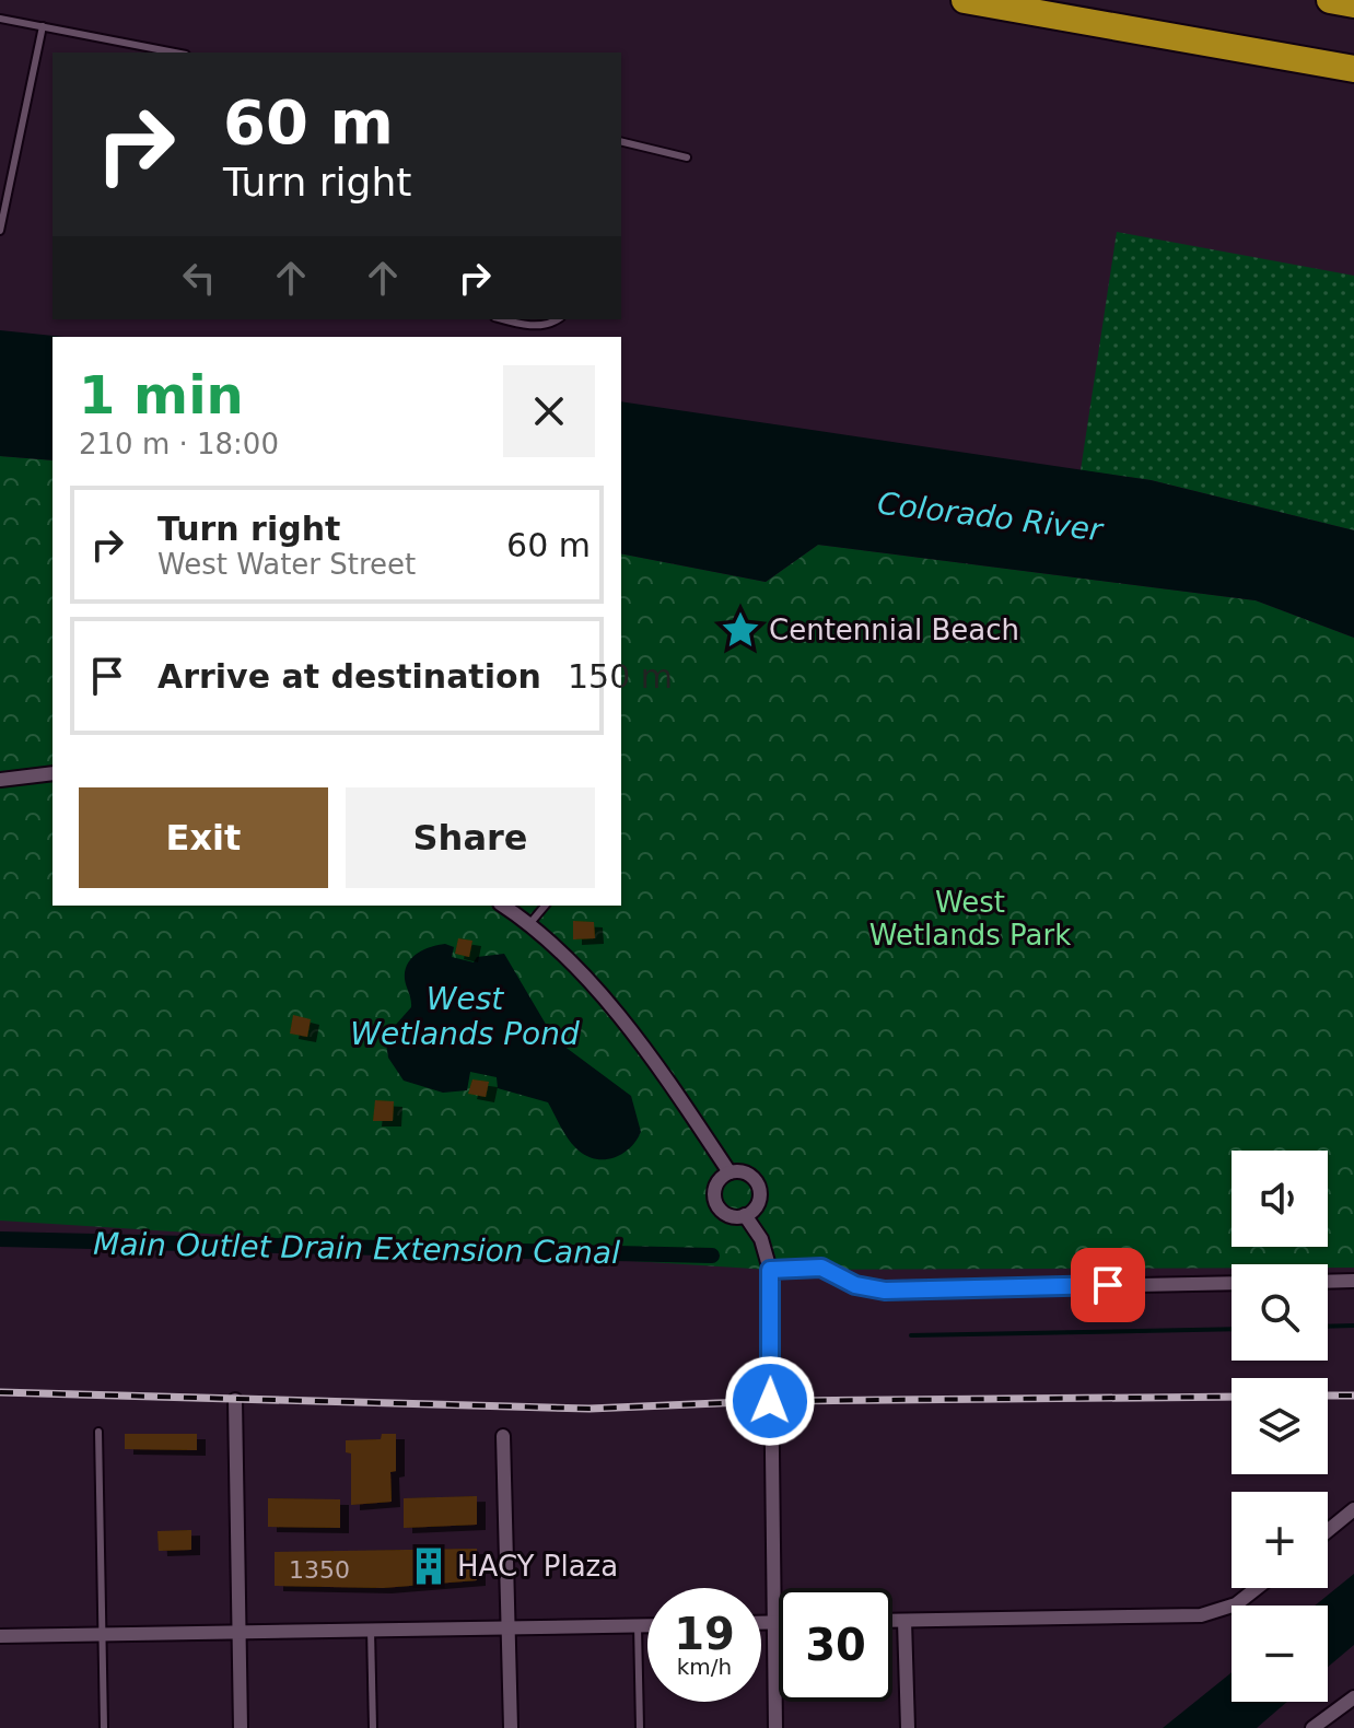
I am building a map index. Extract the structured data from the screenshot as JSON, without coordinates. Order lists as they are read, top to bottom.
{
  "water": ["Colorado River", "West Wetlands Pond", "Main Outlet Drain Extension Canal"],
  "parks": ["West Wetlands Park"],
  "places": {
    "place": ["Centennial Beach"],
    "building": ["HACY Plaza"]
  },
  "house_numbers": ["1350"],
  "page": {
    "turn": ["60 m", "Turn right"],
    "heading": ["1 min", "210 m · 18:00"],
    "list": [
      {
        "name": "Turn right",
        "note": "West Water Street",
        "value": "60 m"
      },
      {
        "name": "Arrive at destination",
        "value": "150 m"
      }
    ],
    "buttons": ["Exit", "Share"],
    "map_buttons": ["+", "−"],
    "speed": "19 km/h",
    "limit": "30"
  }
}
